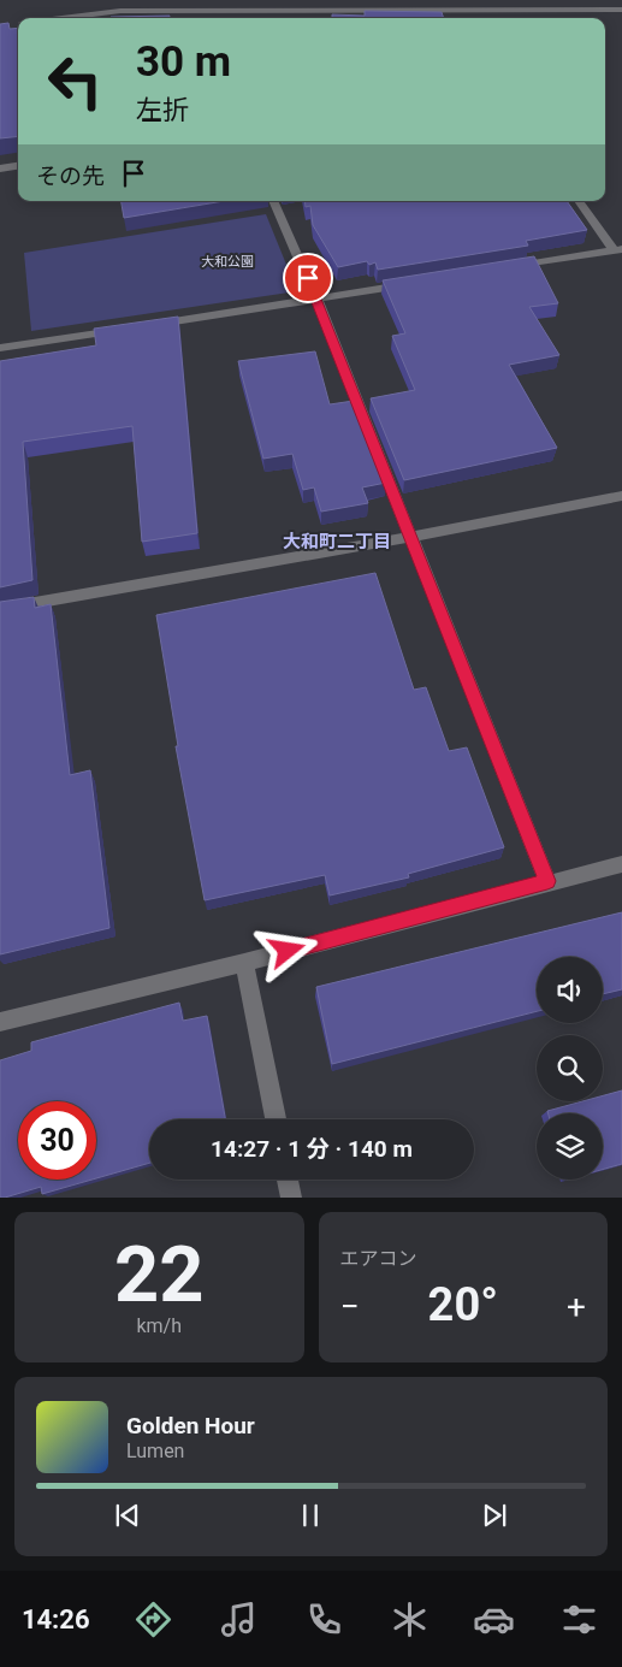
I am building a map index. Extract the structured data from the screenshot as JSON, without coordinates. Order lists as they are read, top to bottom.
{
  "districts": ["大和町二丁目"],
  "parks": ["大和公園"],
  "page": {
    "turn": ["30 m", "左折"],
    "then": "その先",
    "limit": "30",
    "trip": "14:27 · 1 分 · 140 m",
    "tile": [
      ["22", "km/h"],
      "エアコン"
    ],
    "heat": ["−", "20°", "+"],
    "song": ["Golden Hour", "Lumen"],
    "tabs": "14:26"
  }
}
